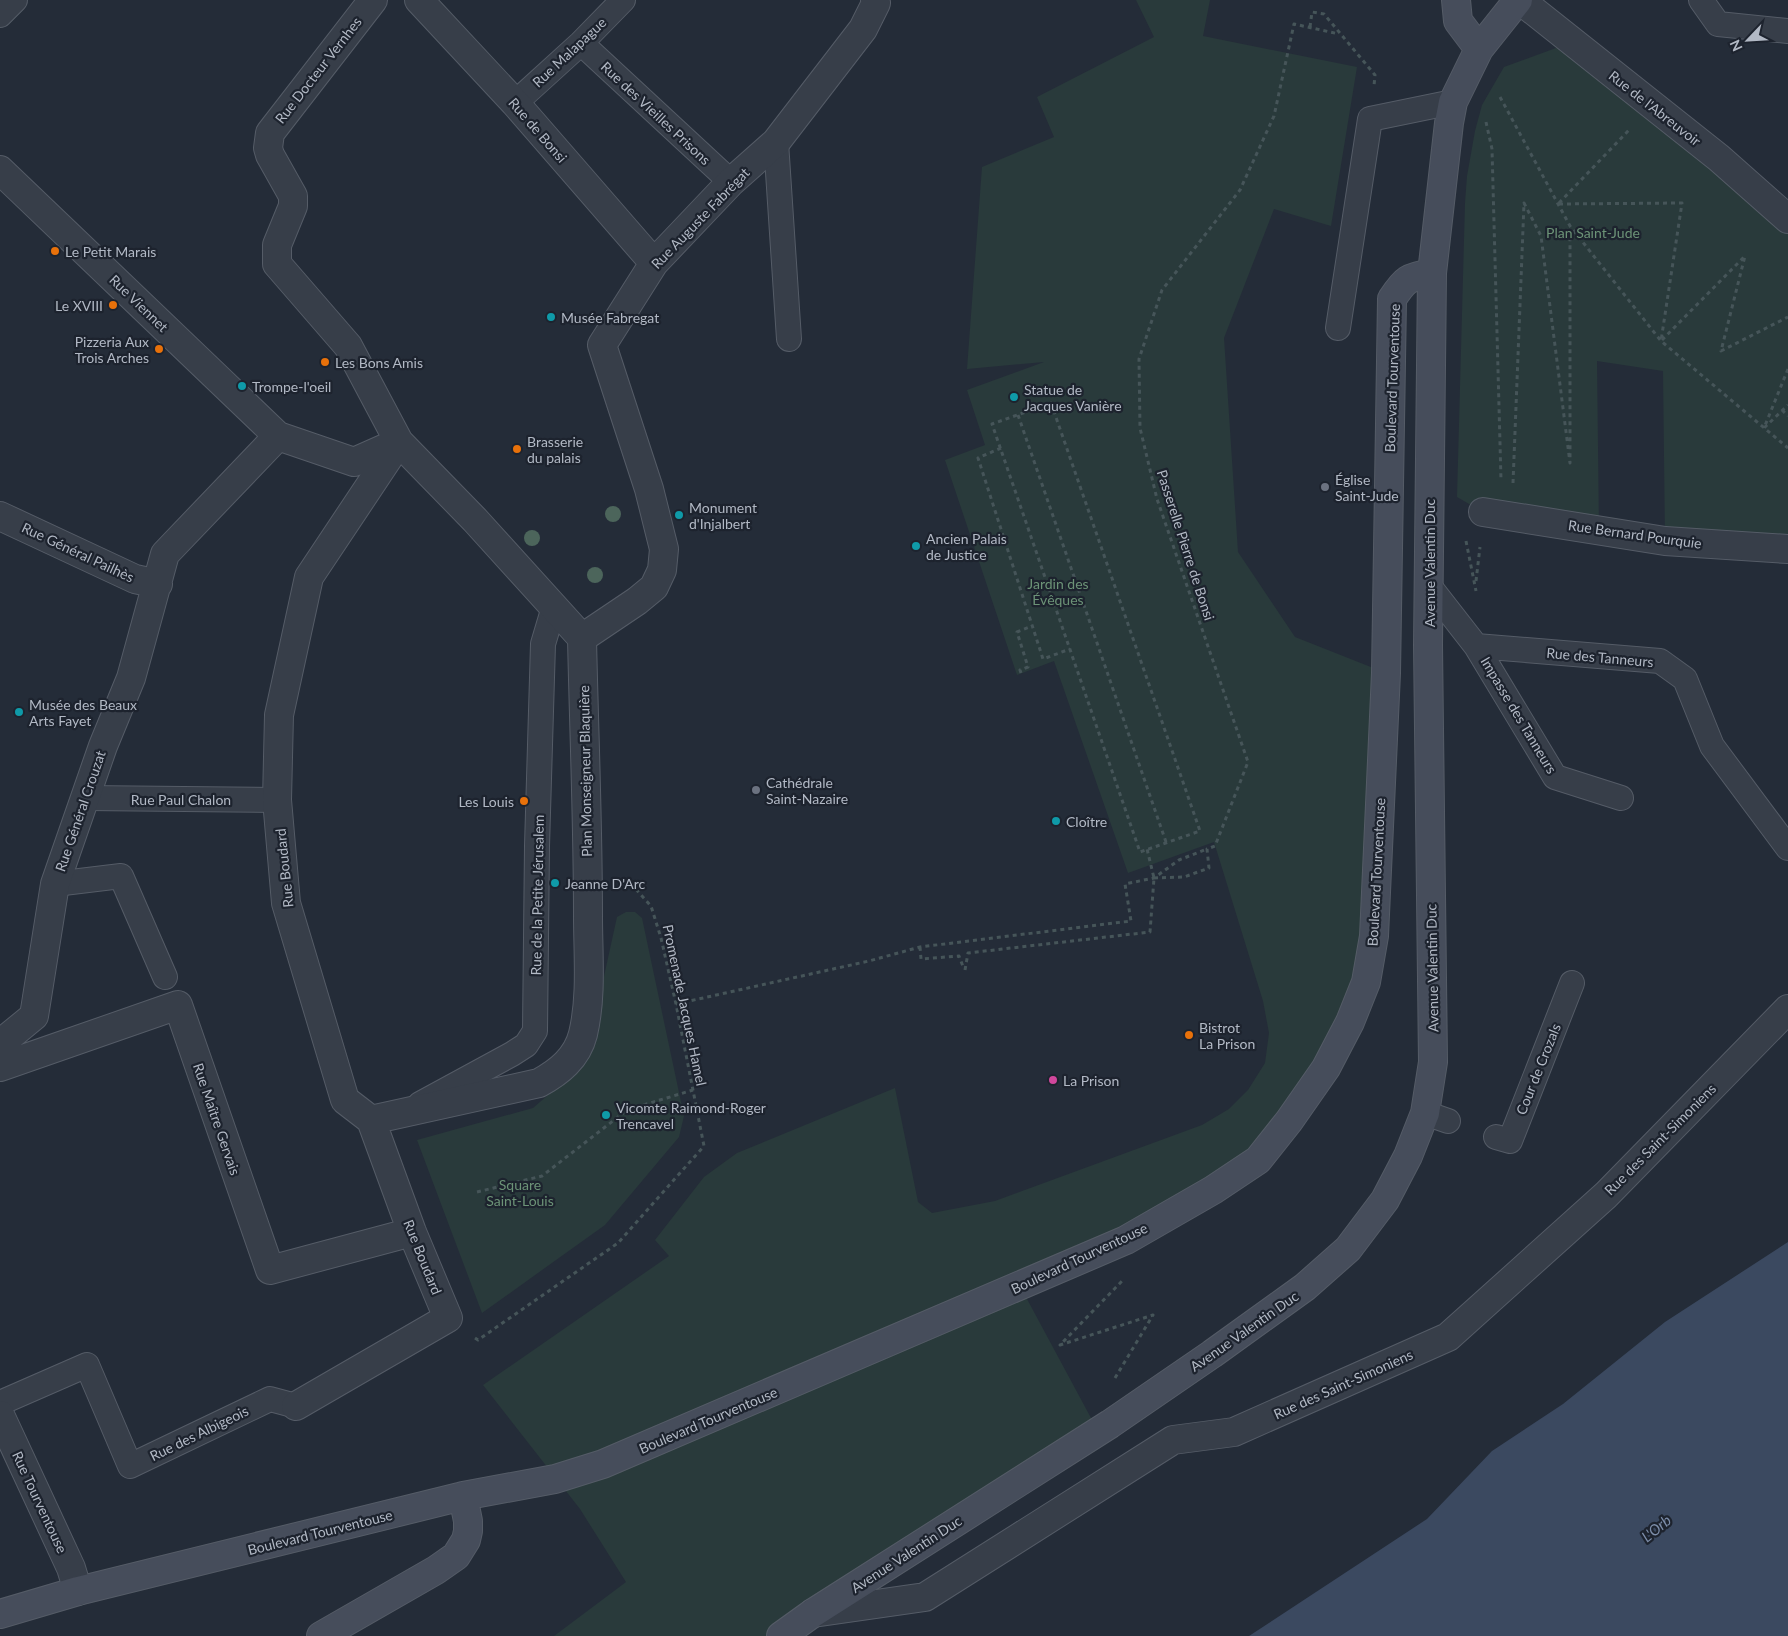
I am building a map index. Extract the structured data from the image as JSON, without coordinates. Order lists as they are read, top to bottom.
{
  "streets": {
    "street": [
      "Rue Docteur Vernhes",
      "Rue de l'Abreuvoir",
      "Rue de Bonsi",
      "Rue Auguste Fabrégat",
      "Rue Viennet",
      "Boulevard Tourventouse",
      "Rue Bernard Pourquie",
      "Rue Général Pailhès",
      "Avenue Valentin Duc",
      "Plan Monseigneur Blaquière",
      "Rue Général Crouzat",
      "Rue Boudard",
      "Rue Maître Gervais",
      "Rue des Saint-Simoniens",
      "Rue des Albigeois",
      "Rue Tourventouse"
    ],
    "lane": [
      "Rue Malapague",
      "Rue des Vieilles Prisons",
      "Rue des Tanneurs",
      "Impasse des Tanneurs",
      "Rue Paul Chalon",
      "Rue de la Petite Jérusalem",
      "Cour de Crozals"
    ],
    "path": ["Passerelle Pierre de Bonsi", "Promenade Jacques Hamel"]
  },
  "crossings": [
    ["Rue Malapague", "Rue des Vieilles Prisons"],
    ["Rue Malapague", "Rue de Bonsi"],
    ["Rue Docteur Vernhes", "Rue Boudard"],
    ["Rue de l'Abreuvoir", "Avenue Valentin Duc"],
    ["Rue des Vieilles Prisons", "Rue Auguste Fabrégat"],
    ["Rue de Bonsi", "Rue Auguste Fabrégat"],
    ["Rue Auguste Fabrégat", "Plan Monseigneur Blaquière"],
    ["Rue Viennet", "Rue Général Crouzat"],
    ["Boulevard Tourventouse", "Avenue Valentin Duc"],
    ["Boulevard Tourventouse", "Rue Tourventouse"],
    ["Rue Général Pailhès", "Rue Général Crouzat"],
    ["Avenue Valentin Duc", "Rue des Saint-Simoniens"],
    ["Rue des Tanneurs", "Impasse des Tanneurs"],
    ["Plan Monseigneur Blaquière", "Rue Boudard"],
    ["Plan Monseigneur Blaquière", "Rue de la Petite Jérusalem"],
    ["Plan Monseigneur Blaquière", "Promenade Jacques Hamel"],
    ["Rue Paul Chalon", "Rue Général Crouzat"],
    ["Rue Paul Chalon", "Rue Boudard"],
    ["Rue Boudard", "Promenade Jacques Hamel"],
    ["Rue Boudard", "Rue Maître Gervais"],
    ["Rue Boudard", "Rue des Albigeois"],
    ["Promenade Jacques Hamel", "Rue des Albigeois"]
  ],
  "water": ["L'Orb"],
  "parks": ["Plan Saint-Jude", "Jardin des Évêques", "Square Saint-Louis"],
  "places": [
    "Le Petit Marais",
    "Le XVIII",
    "Musée Fabregat",
    "Pizzeria Aux Trois Arches",
    "Les Bons Amis",
    "Trompe-l'oeil",
    "Statue de Jacques Vanière",
    "Brasserie du palais",
    "Église Saint-Jude",
    "Monument d'Injalbert",
    "Ancien Palais de Justice",
    "Musée des Beaux Arts Fayet",
    "Cathédrale Saint-Nazaire",
    "Les Louis",
    "Cloître",
    "Jeanne D'Arc",
    "Bistrot La Prison",
    "La Prison",
    "Vicomte Raimond-Roger Trencavel"
  ],
  "north": "bottom left"
}
